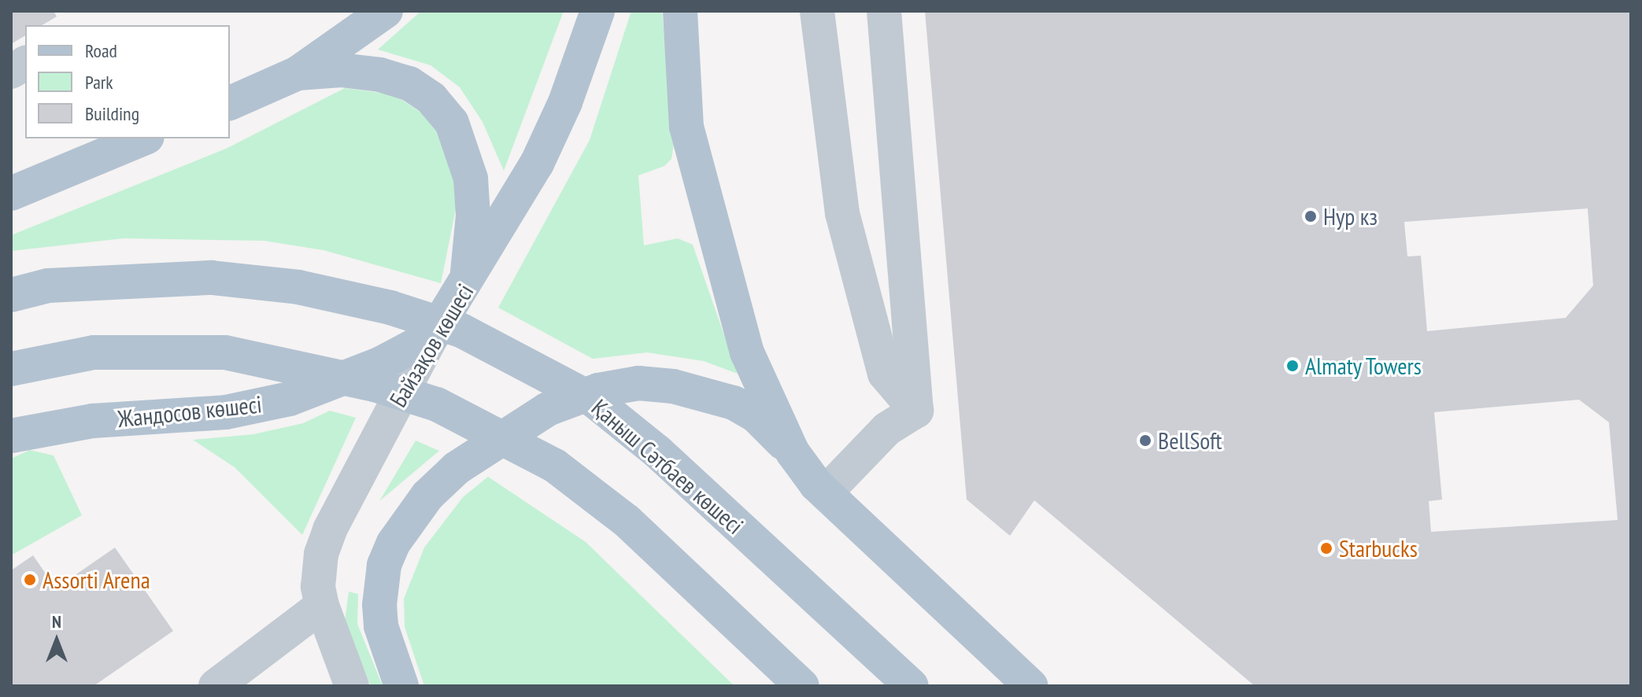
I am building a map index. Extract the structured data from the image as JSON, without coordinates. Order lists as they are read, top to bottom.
{
  "streets": {
    "main road": ["Байзақов көшесі", "Жандосов көшесі", "Қаныш Сәтбаев көшесі"]
  },
  "crossings": [
    ["Байзақов көшесі", "Жандосов көшесі"]
  ],
  "places": [
    "Нур кз",
    "Almaty Towers",
    "BellSoft",
    "Starbucks",
    "Assorti Arena"
  ],
  "legend": ["Road", "Park", "Building"],
  "north": "top"
}
